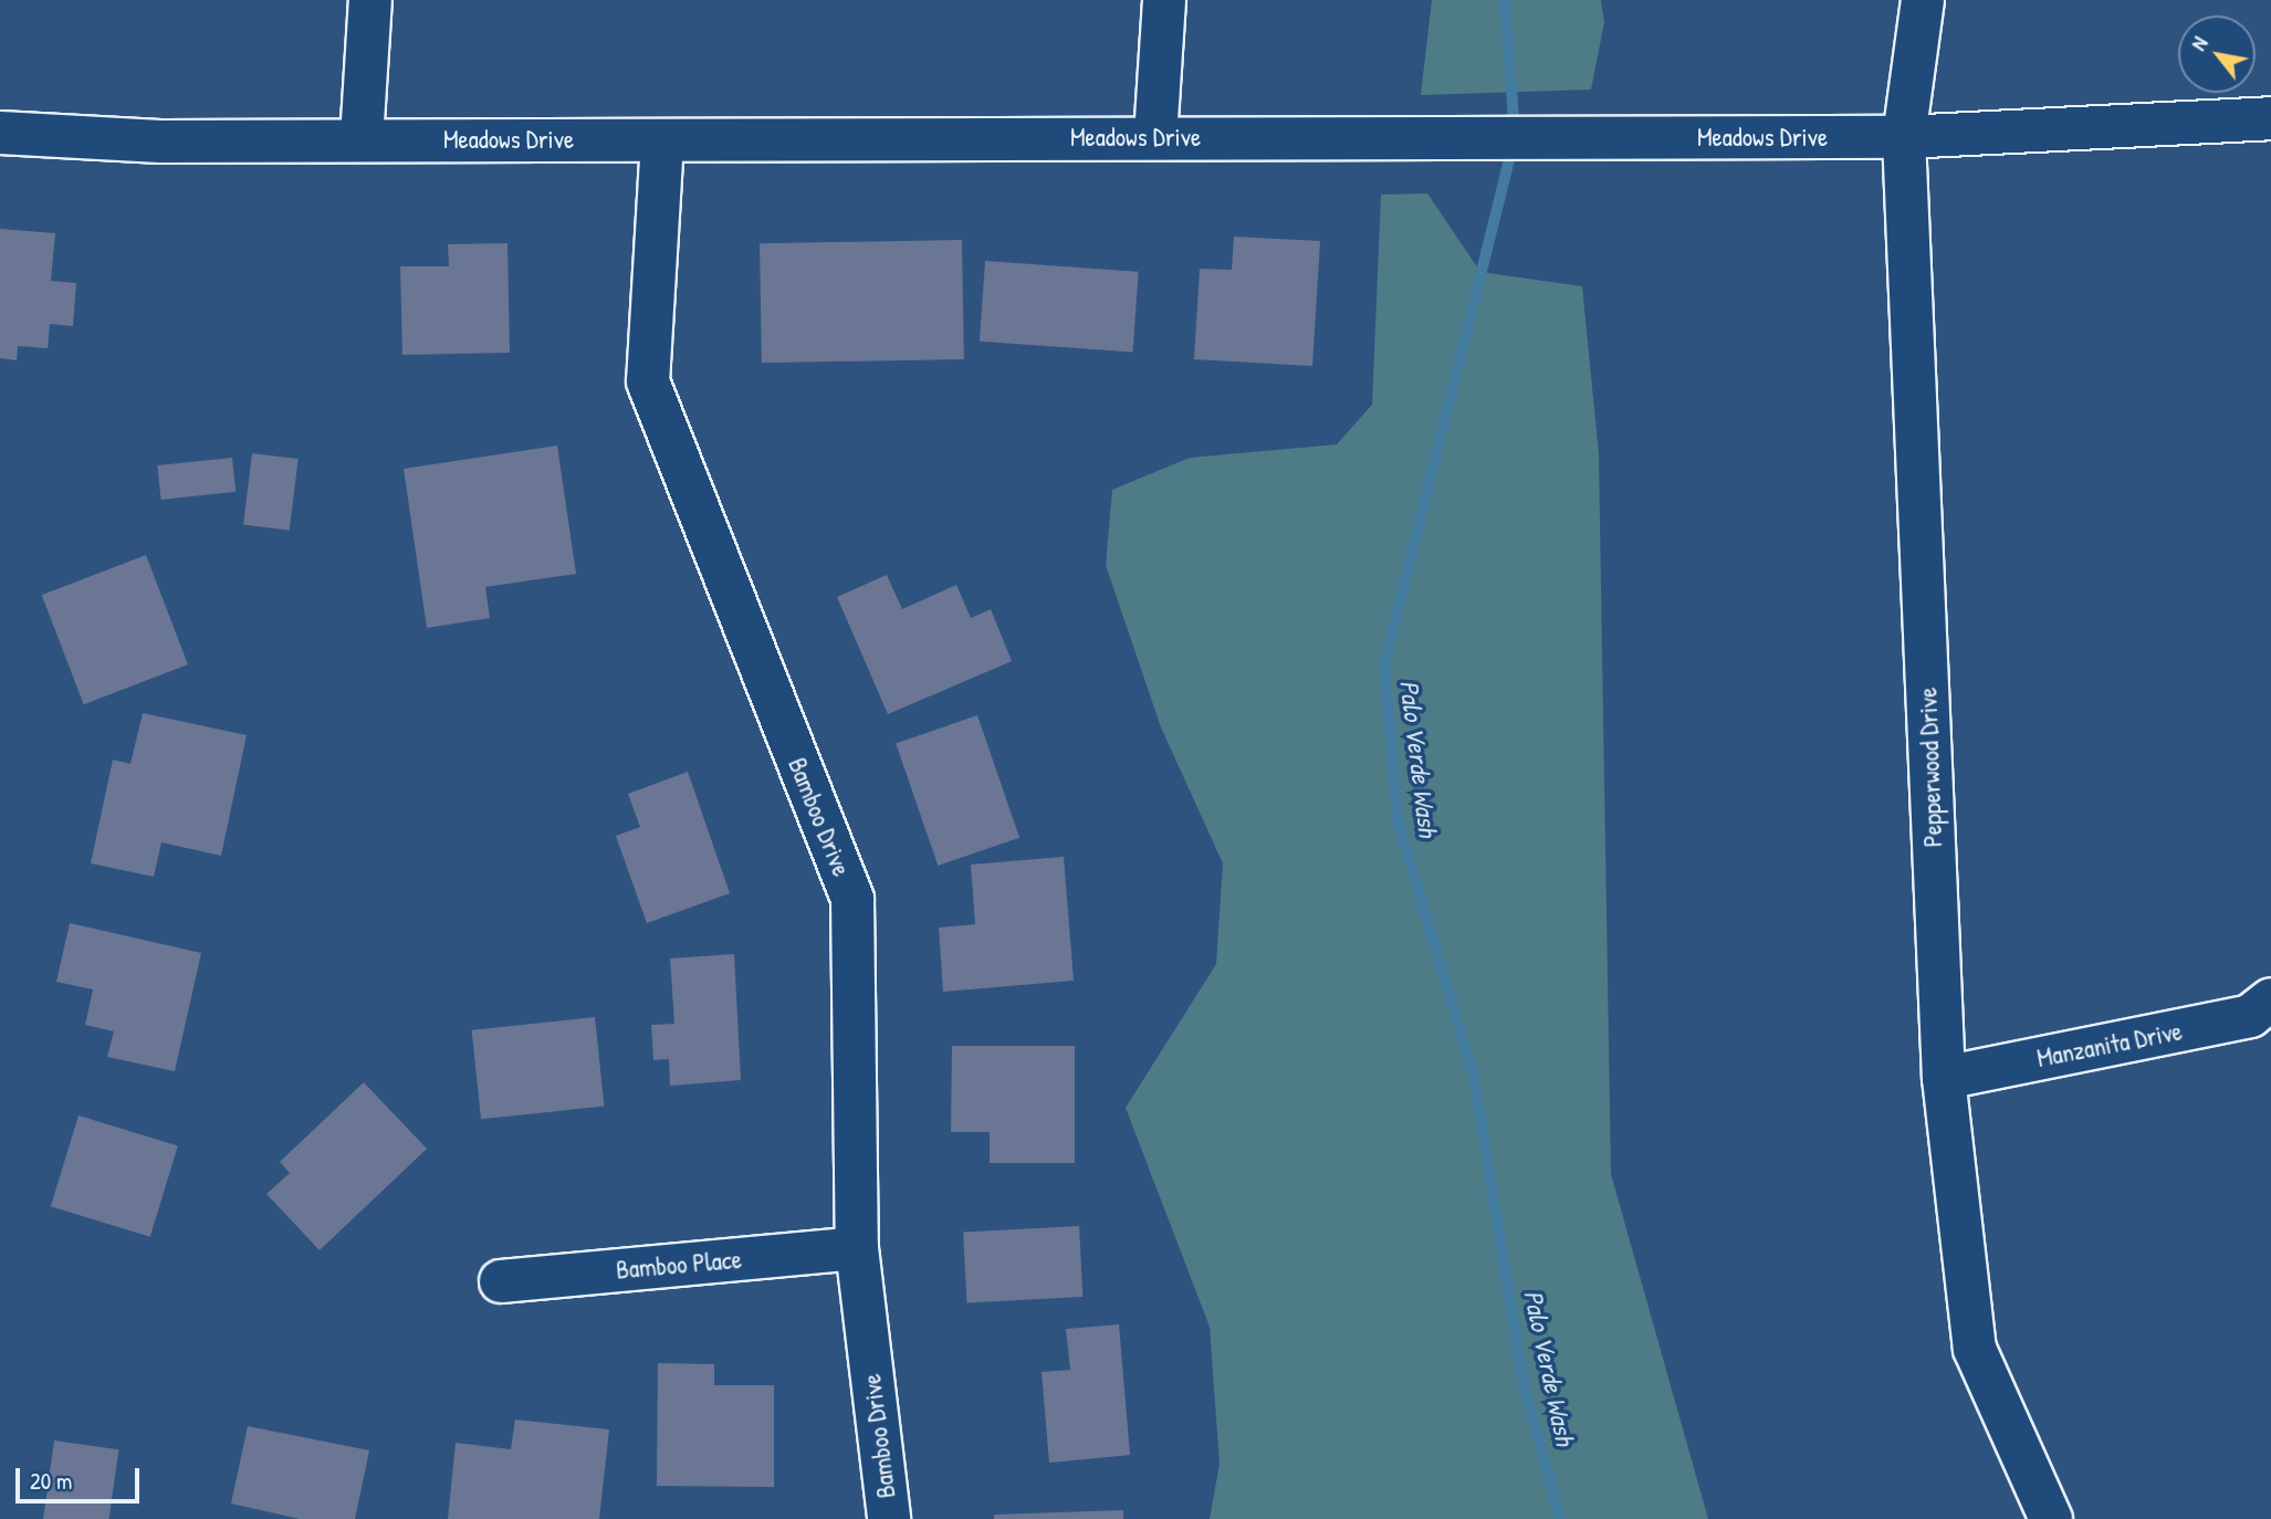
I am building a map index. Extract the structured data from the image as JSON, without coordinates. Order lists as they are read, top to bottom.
{
  "streets": {
    "street": [
      "Meadows Drive",
      "Pepperwood Drive",
      "Bamboo Drive",
      "Manzanita Drive",
      "Bamboo Place"
    ]
  },
  "crossings": [
    ["Meadows Drive", "Pepperwood Drive"],
    ["Meadows Drive", "Bamboo Drive"],
    ["Pepperwood Drive", "Manzanita Drive"],
    ["Bamboo Drive", "Bamboo Place"]
  ],
  "water": ["Palo Verde Wash"],
  "scale_bar": "20 m",
  "north": "top left"
}
